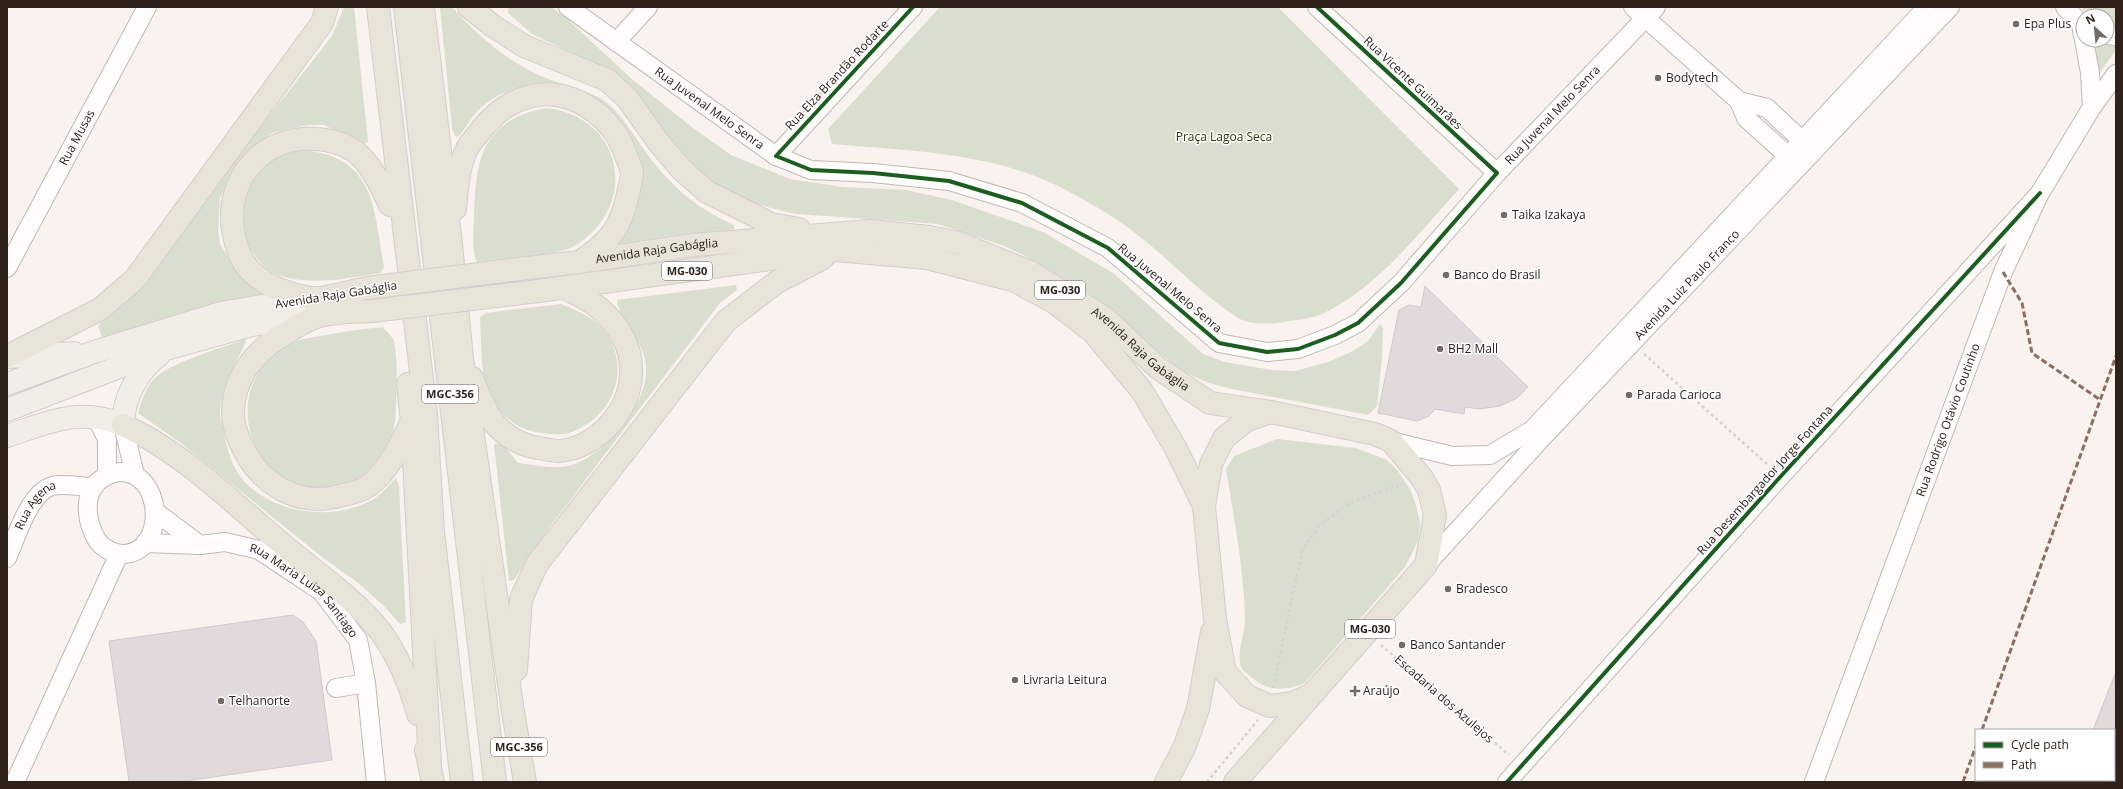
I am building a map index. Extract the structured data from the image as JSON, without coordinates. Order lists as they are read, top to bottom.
{
  "streets": {
    "highway": ["Avenida Raja Gabáglia", "MG-030", "MGC-356"],
    "street": [
      "Rua Elza Brandão Rodarte",
      "Rua Vicente Guimarães",
      "Rua Juvenal Melo Senra",
      "Rua Musas",
      "Avenida Luiz Paulo Franco",
      "Rua Rodrigo Otávio Coutinho",
      "Rua Desembargador Jorge Fontana",
      "Rua Agena",
      "Rua Maria Luiza Santiago"
    ],
    "path": ["Escadaria dos Azulejos"]
  },
  "crossings": [
    ["Rua Elza Brandão Rodarte", "Rua Juvenal Melo Senra"],
    ["Rua Vicente Guimarães", "Rua Juvenal Melo Senra"],
    ["Avenida Raja Gabáglia", "MG-030"],
    ["MG-030", "Avenida Luiz Paulo Franco"],
    ["MG-030", "Escadaria dos Azulejos"],
    ["Rua Rodrigo Otávio Coutinho", "Rua Desembargador Jorge Fontana"],
    ["Rua Desembargador Jorge Fontana", "Escadaria dos Azulejos"],
    ["Rua Agena", "Rua Maria Luiza Santiago"]
  ],
  "parks": ["Praça Lagoa Seca"],
  "places": {
    "other": [
      "Epa Plus",
      "Bodytech",
      "Taika Izakaya",
      "Banco do Brasil",
      "BH2 Mall",
      "Parada Carioca",
      "Bradesco",
      "Banco Santander",
      "Livraria Leitura",
      "Telhanorte"
    ],
    "health": ["Araújo"]
  },
  "legend": ["Cycle path", "Path"],
  "north": "top left"
}
